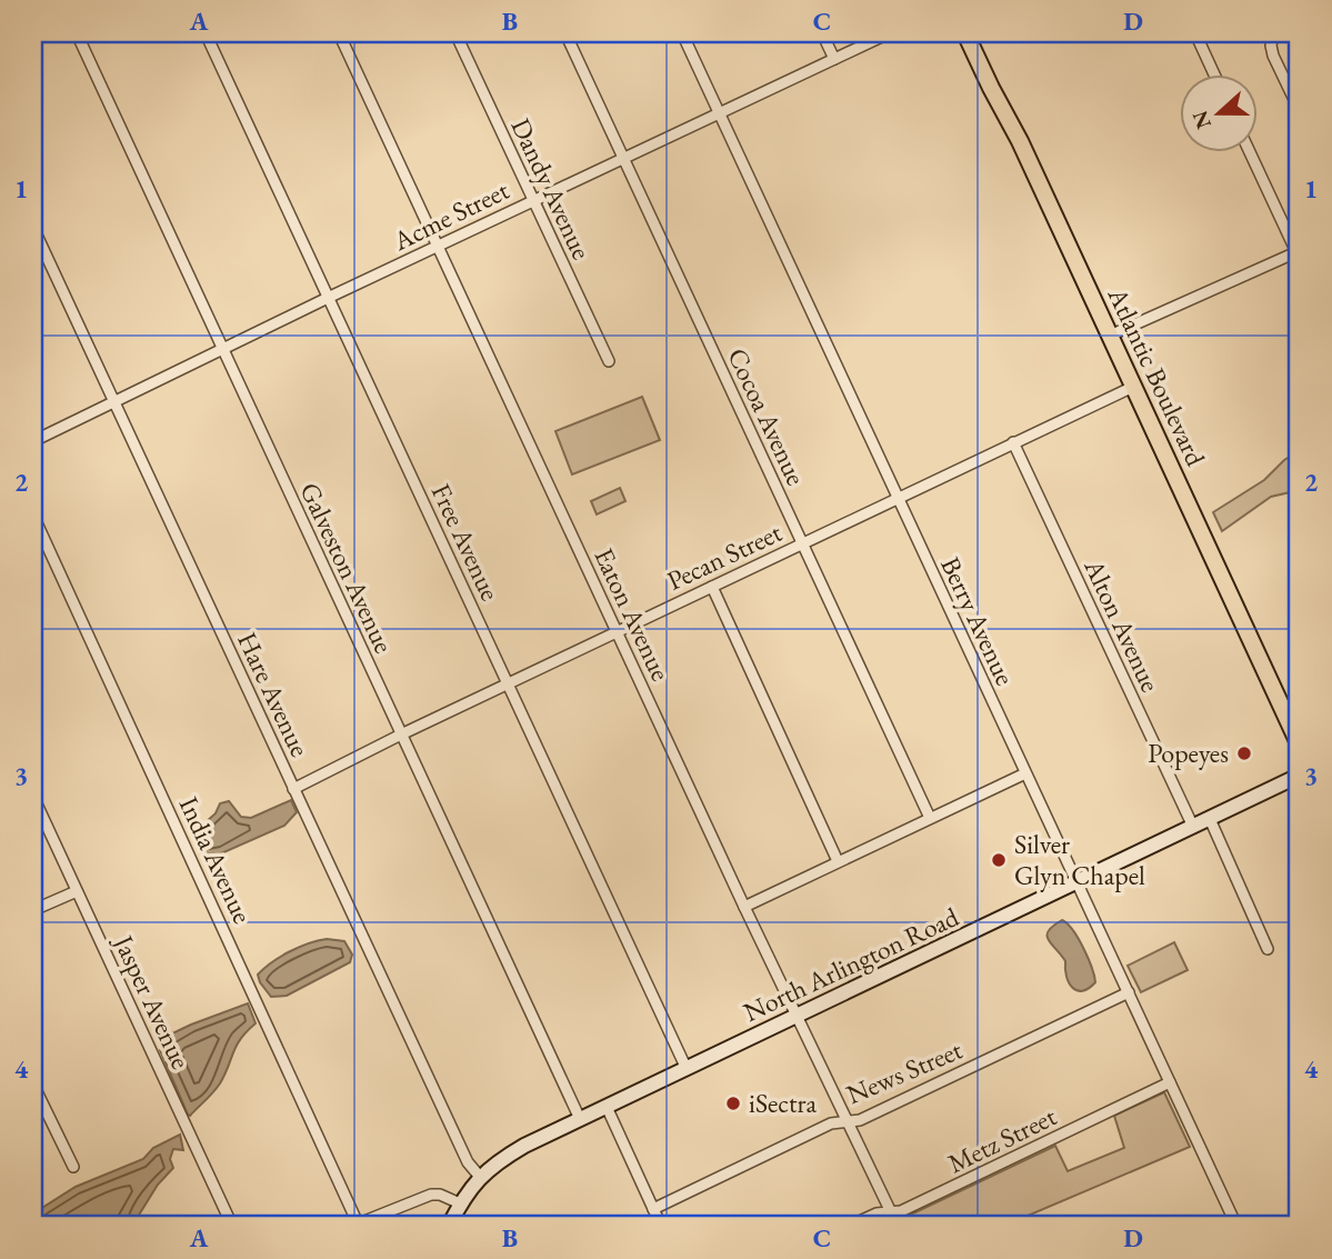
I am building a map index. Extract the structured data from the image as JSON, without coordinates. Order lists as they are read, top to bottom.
{
  "streets": {
    "main road": ["Atlantic Boulevard", "North Arlington Road"],
    "street": [
      "Dandy Avenue",
      "Acme Street",
      "Cocoa Avenue",
      "Free Avenue",
      "Pecan Street",
      "Galveston Avenue",
      "Eaton Avenue",
      "Berry Avenue",
      "Alton Avenue",
      "Hare Avenue",
      "India Avenue",
      "Jasper Avenue",
      "News Street",
      "Metz Street"
    ]
  },
  "crossings": [
    ["Dandy Avenue", "Acme Street"],
    ["Acme Street", "Cocoa Avenue"],
    ["Acme Street", "Free Avenue"],
    ["Acme Street", "Galveston Avenue"],
    ["Acme Street", "Eaton Avenue"],
    ["Acme Street", "Berry Avenue"],
    ["Acme Street", "Hare Avenue"],
    ["Atlantic Boulevard", "Pecan Street"],
    ["Cocoa Avenue", "Pecan Street"],
    ["Free Avenue", "Pecan Street"],
    ["Free Avenue", "North Arlington Road"],
    ["Pecan Street", "Galveston Avenue"],
    ["Pecan Street", "Eaton Avenue"],
    ["Pecan Street", "Berry Avenue"],
    ["Pecan Street", "Alton Avenue"],
    ["Pecan Street", "Hare Avenue"],
    ["Galveston Avenue", "North Arlington Road"],
    ["Eaton Avenue", "North Arlington Road"],
    ["Eaton Avenue", "News Street"],
    ["Eaton Avenue", "Metz Street"],
    ["Berry Avenue", "North Arlington Road"],
    ["Berry Avenue", "News Street"],
    ["Berry Avenue", "Metz Street"],
    ["Alton Avenue", "North Arlington Road"],
    ["Hare Avenue", "North Arlington Road"]
  ],
  "places": ["Popeyes", "Silver Glyn Chapel", "iSectra"],
  "north": "left",
  "grid": {
    "columns": [
      "A",
      "B",
      "C",
      "D"
    ],
    "rows": [
      "1",
      "2",
      "3",
      "4"
    ]
  }
}
